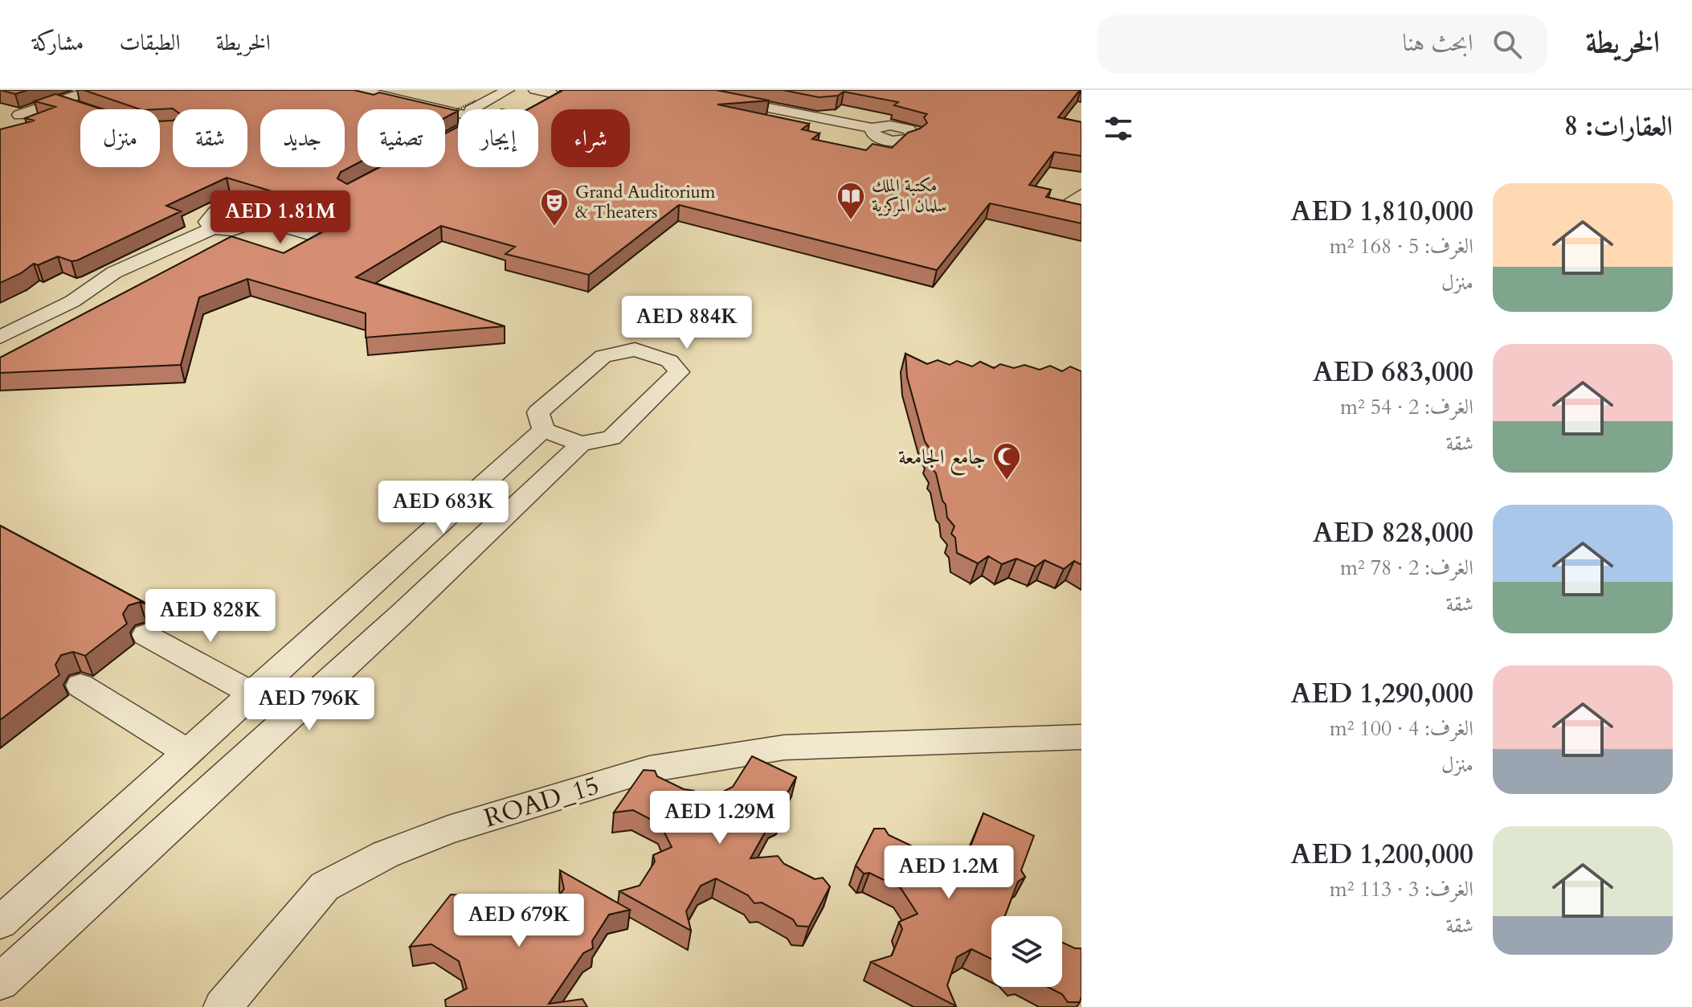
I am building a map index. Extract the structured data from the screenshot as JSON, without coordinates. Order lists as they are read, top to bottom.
{
  "streets": {
    "street": ["ROAD_15"]
  },
  "places": {
    "library": ["مكتبة الملك سلمان المركزية"],
    "theatre": ["Grand Auditorium & Theaters"],
    "mosque": ["جامع الجامعة"]
  },
  "page": {
    "header": "الخريطة",
    "search": "ابحث هنا",
    "nav": ["الخريطة", "الطبقات", "مشاركة"],
    "heading": "العقارات: 8",
    "chip": [
      "شراء",
      "إيجار",
      "تصفية",
      "جديد",
      "شقة",
      "منزل"
    ],
    "list": [
      {
        "name": "AED 1,810,000",
        "note": "الغرف: 5 · 168 m² · منزل"
      },
      {
        "name": "AED 683,000",
        "note": "الغرف: 2 · 54 m² · شقة"
      },
      {
        "name": "AED 828,000",
        "note": "الغرف: 2 · 78 m² · شقة"
      },
      {
        "name": "AED 1,290,000",
        "note": "الغرف: 4 · 100 m² · منزل"
      },
      {
        "name": "AED 1,200,000",
        "note": "الغرف: 3 · 113 m² · شقة"
      }
    ],
    "price": [
      "AED 1.81M",
      "AED 884K",
      "AED 683K",
      "AED 828K",
      "AED 796K",
      "AED 1.29M",
      "AED 1.2M",
      "AED 679K"
    ]
  }
}
